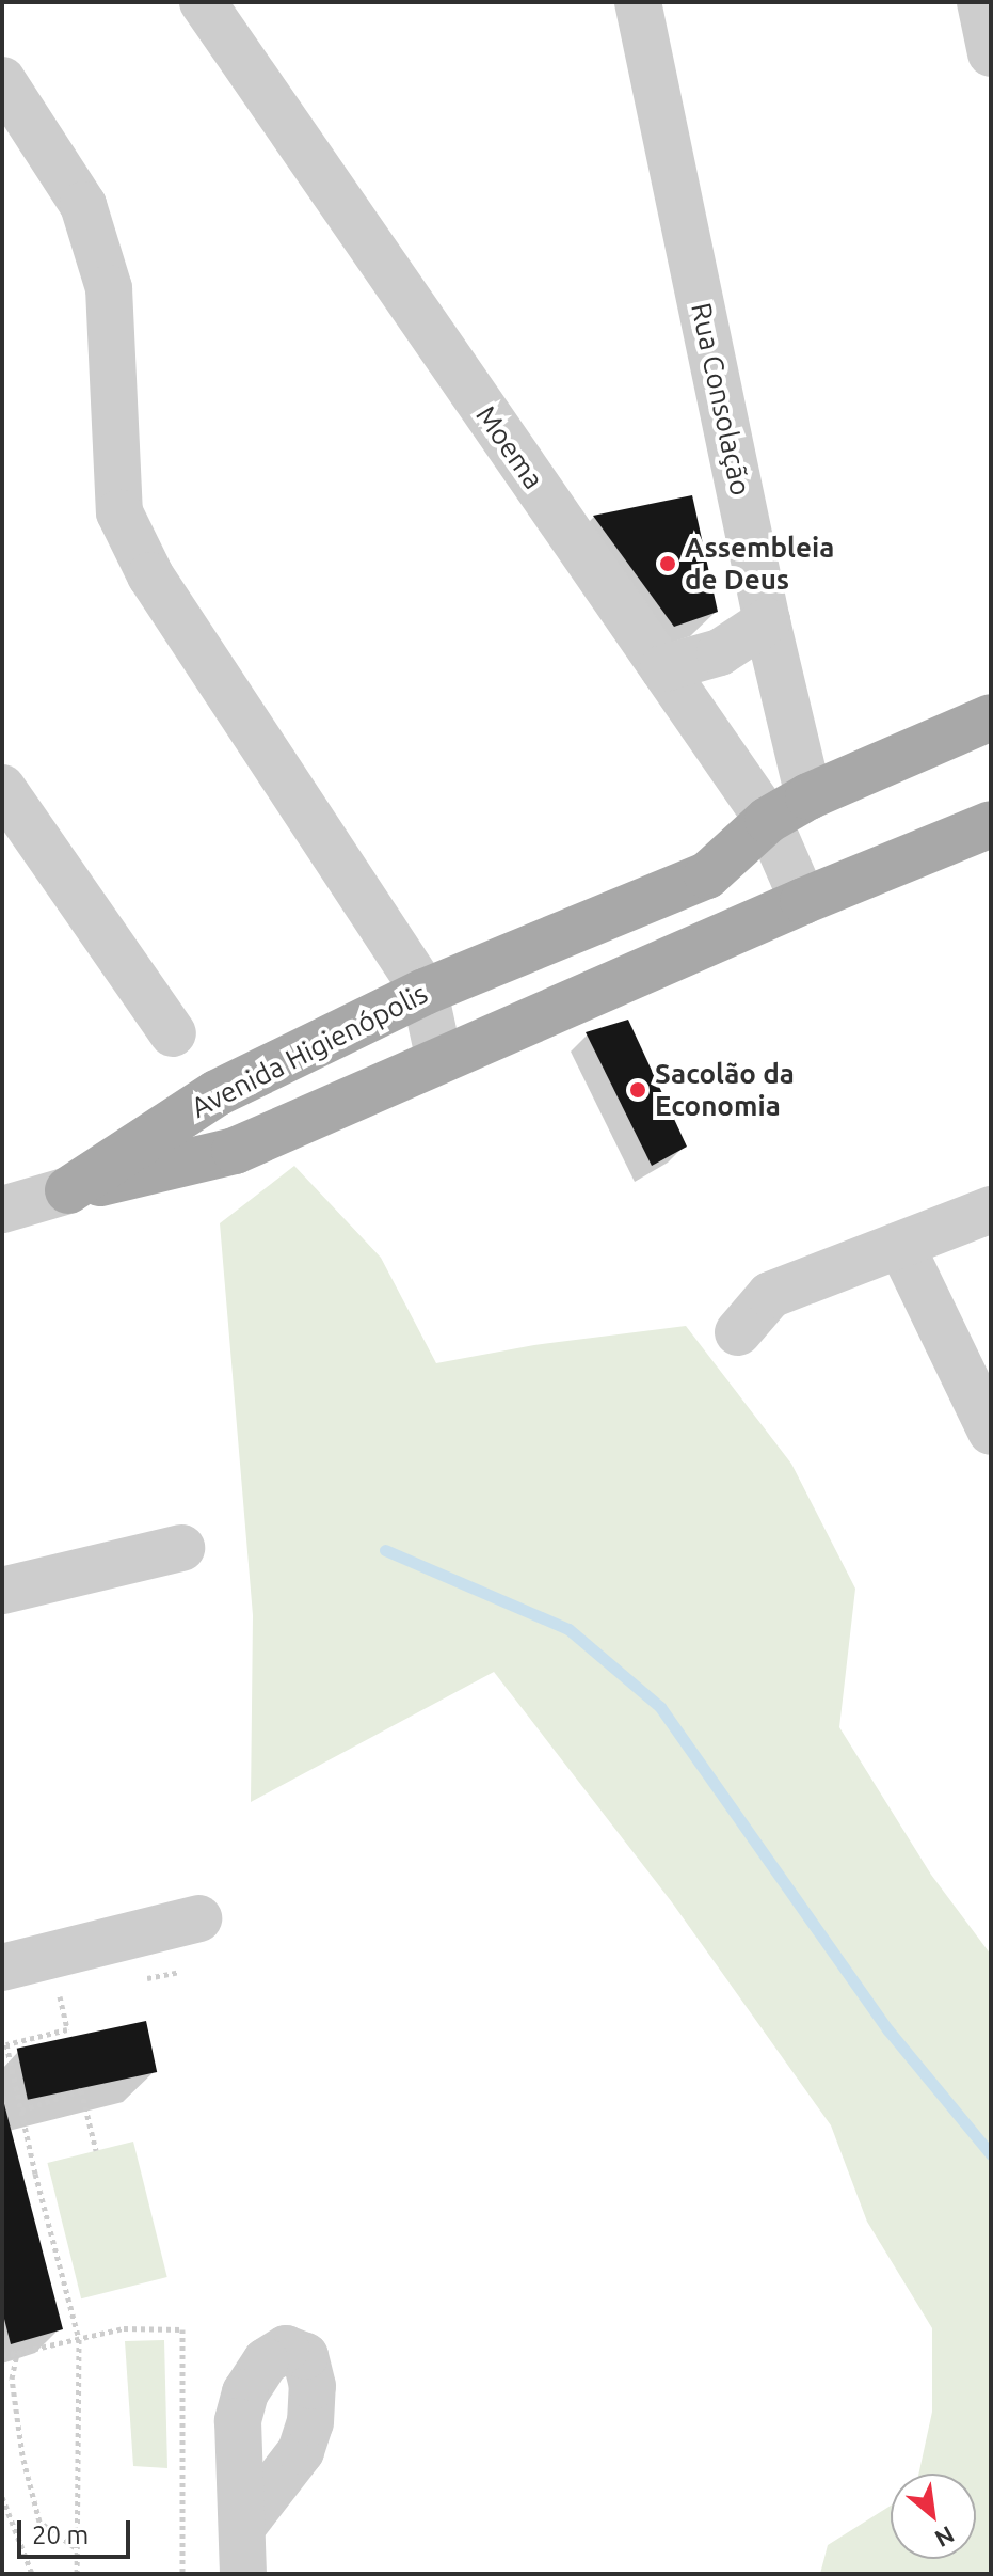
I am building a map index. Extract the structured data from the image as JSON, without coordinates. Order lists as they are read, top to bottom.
{
  "streets": {
    "main road": ["Avenida Higienópolis"],
    "street": ["Rua Consolação", "Moema"]
  },
  "crossings": [
    ["Rua Consolação", "Avenida Higienópolis"],
    ["Moema", "Avenida Higienópolis"]
  ],
  "places": ["Assembleia de Deus", "Sacolão da Economia"],
  "scale_bar": "20 m",
  "north": "bottom right"
}
